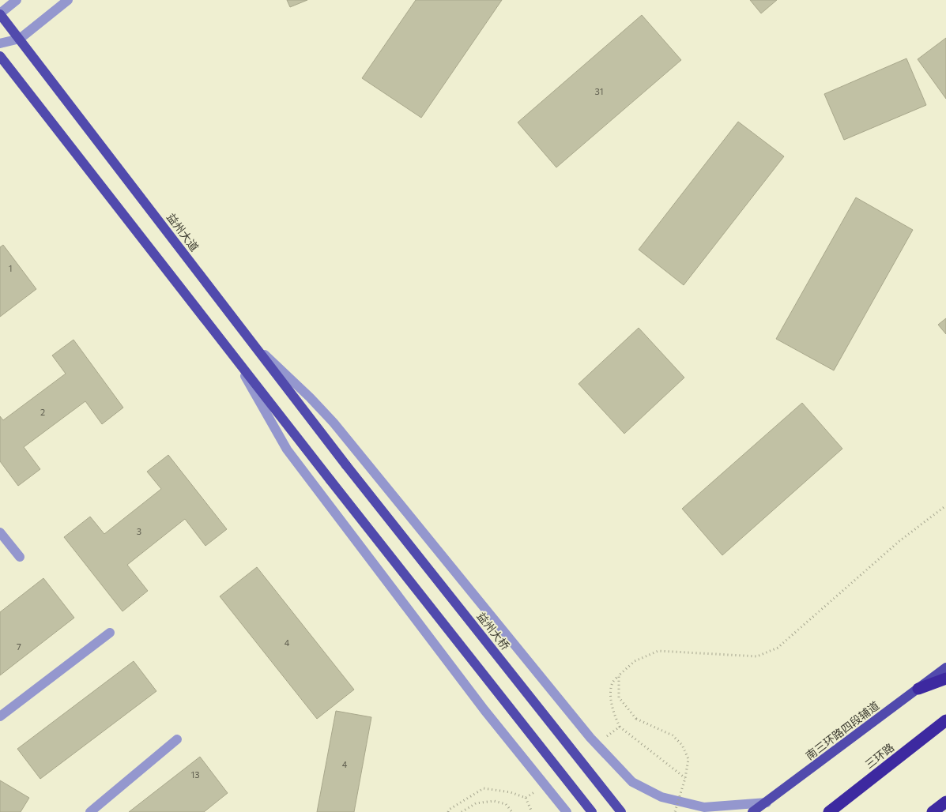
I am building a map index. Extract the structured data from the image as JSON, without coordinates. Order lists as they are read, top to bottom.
{
  "streets": {
    "highway": ["三环路"],
    "main road": ["益州大道", "益州大桥", "南三环路四段辅道"]
  },
  "crossings": [
    ["益州大道", "益州大桥"]
  ],
  "house_numbers": [
    "31",
    "1",
    "2",
    "3",
    "4",
    "7",
    "4",
    "13"
  ]
}
